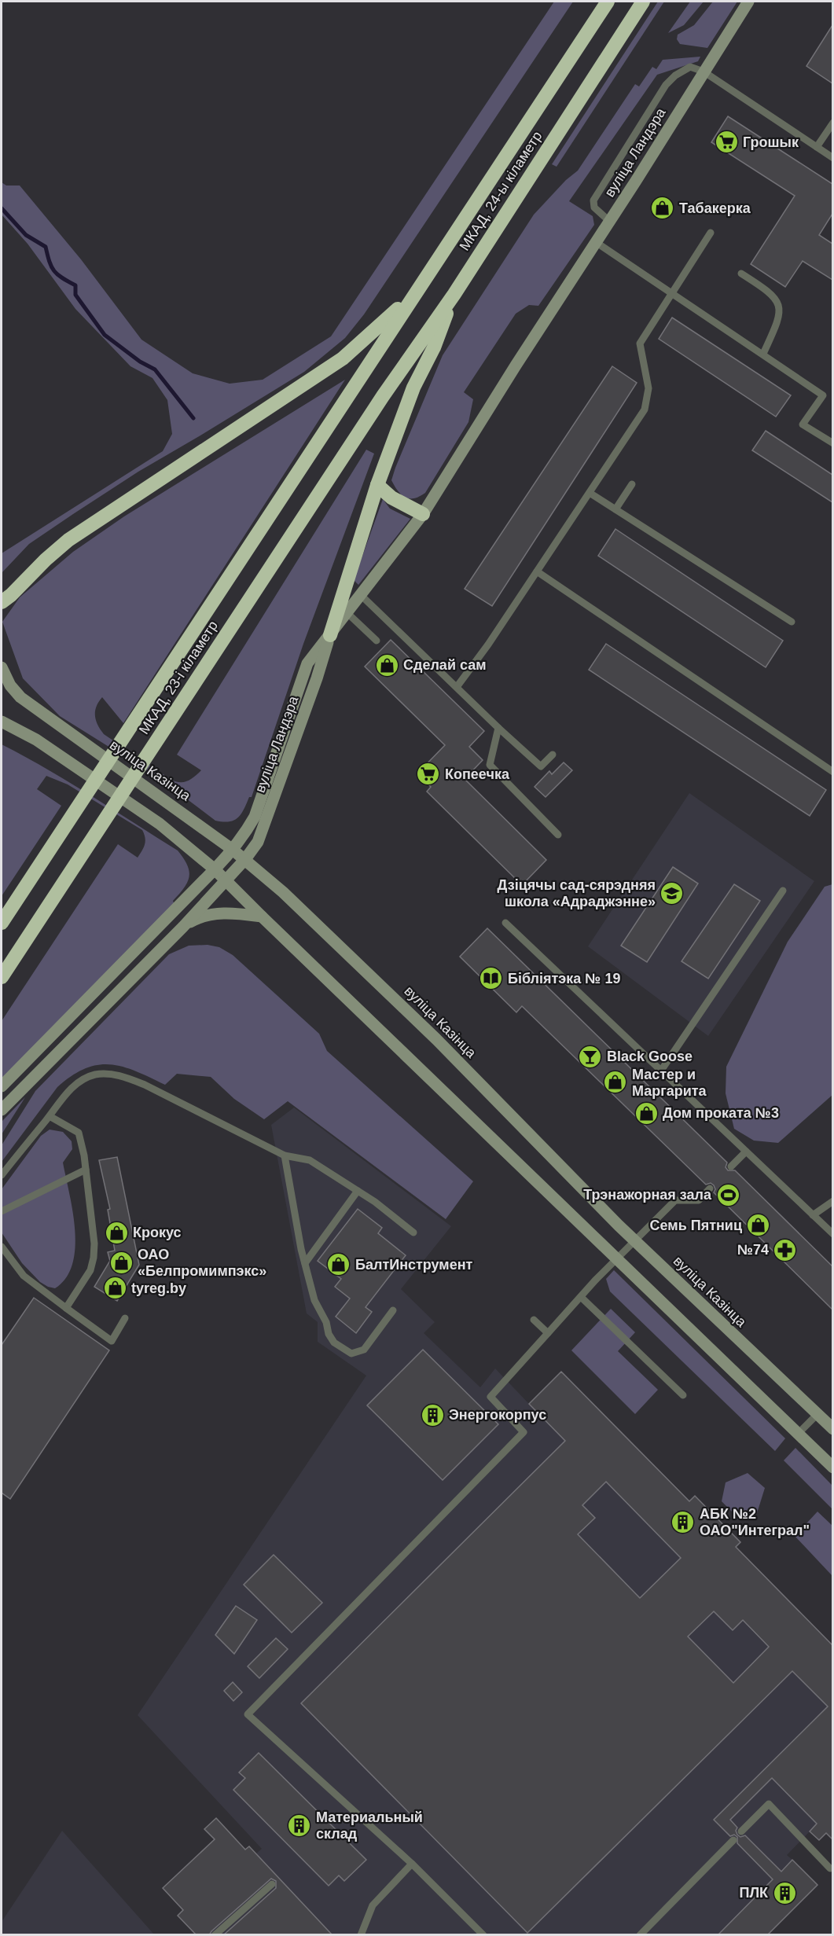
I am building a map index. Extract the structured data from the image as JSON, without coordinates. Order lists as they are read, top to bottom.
{
  "streets": {
    "highway": ["МКАД, 24-ы кіламетр", "МКАД, 23-і кіламетр"],
    "main road": ["вуліца Ландэра", "вуліца Казінца"]
  },
  "crossings": [
    ["вуліца Ландэра", "вуліца Казінца"],
    ["МКАД, 24-ы кіламетр", "МКАД, 23-і кіламетр"]
  ],
  "places": {
    "supermarket": ["Грошык", "Копеечка"],
    "shop": [
      "Табакерка",
      "Сделай сам",
      "Мастер и Маргарита",
      "Дом проката №3",
      "Семь Пятниц",
      "Крокус",
      "ОАО «Белпромимпэкс»",
      "БалтИнструмент",
      "tyreg.by"
    ],
    "school or university": ["Дзіцячы сад-сярэдняя школа «Адраджэнне»"],
    "library": ["Бібліятэка № 19"],
    "bar": ["Black Goose"],
    "sports": ["Трэнажорная зала"],
    "pharmacy": ["№74"],
    "building": [
      "Энергокорпус",
      "АБК №2 ОАО\"Интеграл\"",
      "Материальный склад",
      "ПЛК"
    ]
  }
}
